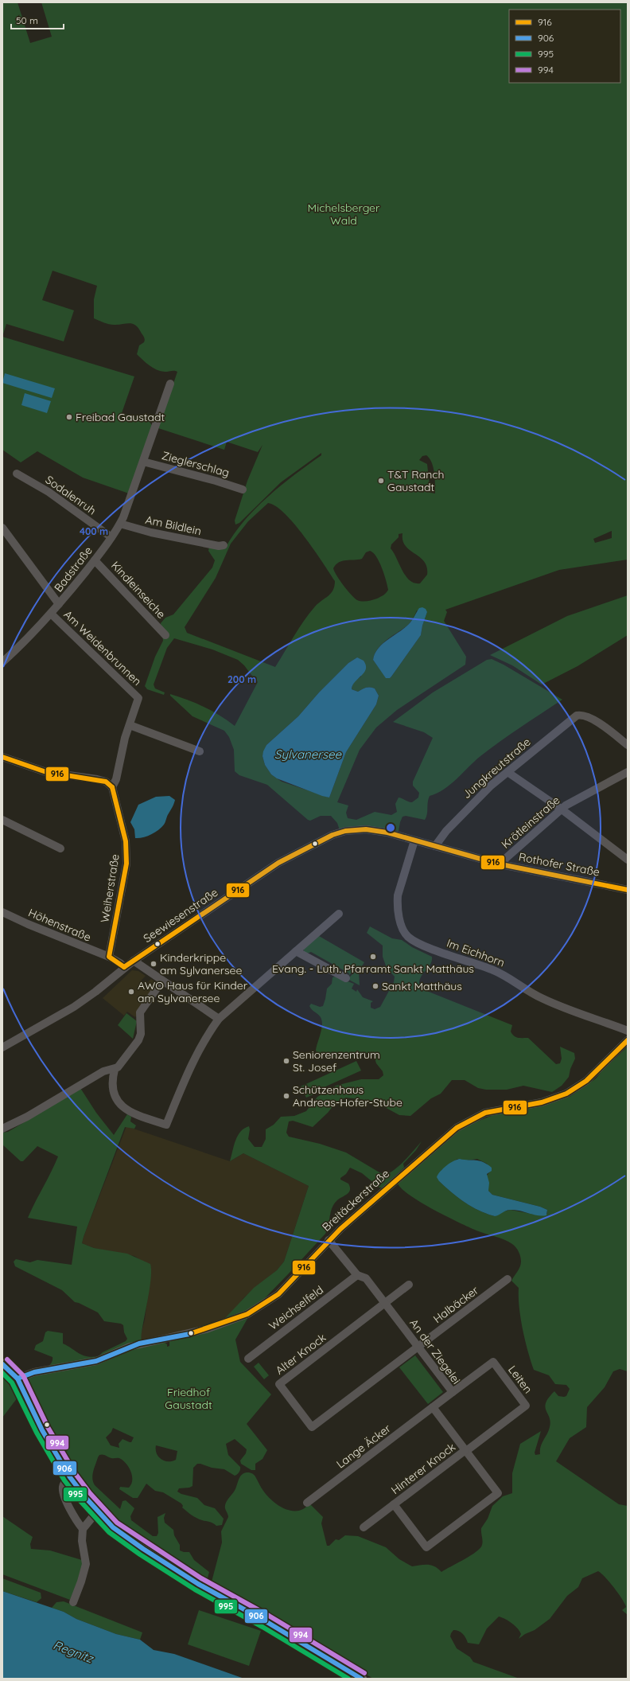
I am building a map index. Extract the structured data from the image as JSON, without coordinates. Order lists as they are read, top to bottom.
{
  "streets": {
    "street": [
      "Zieglerschlag",
      "Sodalenruh",
      "Am Bildlein",
      "Badstraße",
      "Kindleinseiche",
      "Am Weidenbrunnen",
      "Jungkreutstraße",
      "Krötleinstraße",
      "Rothofer Straße",
      "Weiherstraße",
      "Seewiesenstraße",
      "Höhenstraße",
      "Im Eichhorn",
      "Breitäckerstraße",
      "Halbäcker",
      "Weichselfeld",
      "An der Ziegelei",
      "Alter Knock",
      "Leiten",
      "Lange Äcker",
      "Hinterer Knock"
    ]
  },
  "crossings": [
    ["Zieglerschlag", "Badstraße"],
    ["Sodalenruh", "Badstraße"],
    ["Am Bildlein", "Badstraße"],
    ["Badstraße", "Kindleinseiche"],
    ["Badstraße", "Am Weidenbrunnen"],
    ["Jungkreutstraße", "Rothofer Straße"],
    ["Krötleinstraße", "Rothofer Straße"],
    ["Rothofer Straße", "Seewiesenstraße"],
    ["Rothofer Straße", "Im Eichhorn"],
    ["Weiherstraße", "Höhenstraße"],
    ["Breitäckerstraße", "An der Ziegelei"],
    ["Halbäcker", "An der Ziegelei"],
    ["Halbäcker", "Alter Knock"],
    ["Weichselfeld", "An der Ziegelei"],
    ["An der Ziegelei", "Alter Knock"],
    ["An der Ziegelei", "Leiten"],
    ["An der Ziegelei", "Lange Äcker"],
    ["Leiten", "Hinterer Knock"]
  ],
  "water": ["Sylvanersee", "Regnitz"],
  "parks": ["Michelsberger Wald", "Friedhof Gaustadt"],
  "places": [
    "Freibad Gaustadt",
    "T&T Ranch Gaustadt",
    "Evang. - Luth. Pfarramt Sankt Matthäus",
    "Kinderkrippe am Sylvanersee",
    "Sankt Matthäus",
    "AWO Haus für Kinder am Sylvanersee",
    "Seniorenzentrum St. Josef",
    "Schützenhaus Andreas-Hofer-Stube"
  ],
  "lines": [
    "transit line 916",
    "transit line 906",
    "transit line 994",
    "transit line 995"
  ],
  "legend": [
    "916",
    "906",
    "995",
    "994"
  ],
  "scale_bar": "50 m",
  "rings": ["400 m", "200 m"]
}
